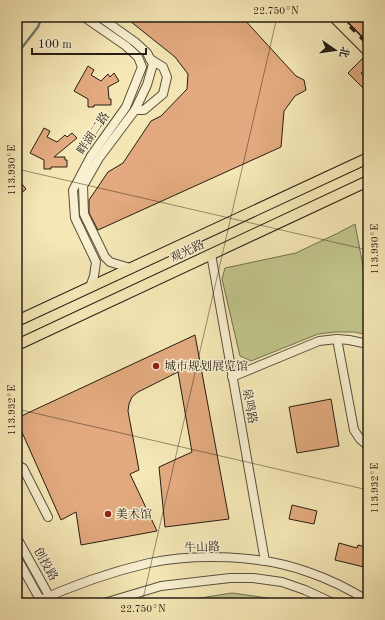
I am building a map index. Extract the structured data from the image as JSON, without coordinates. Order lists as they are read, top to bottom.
{
  "streets": {
    "main road": ["观光路"],
    "street": [
      "畔湖二路",
      "泉鸣路",
      "牛山路",
      "创投路"
    ]
  },
  "crossings": [
    ["畔湖二路", "观光路"],
    ["观光路", "泉鸣路"],
    ["泉鸣路", "牛山路"],
    ["牛山路", "创投路"]
  ],
  "places": ["城市规划展览馆", "美术馆"],
  "scale_bar": "100 m",
  "north": "right",
  "coordinates": ["22.750°N", "113.930°E", "113.932°E"]
}
